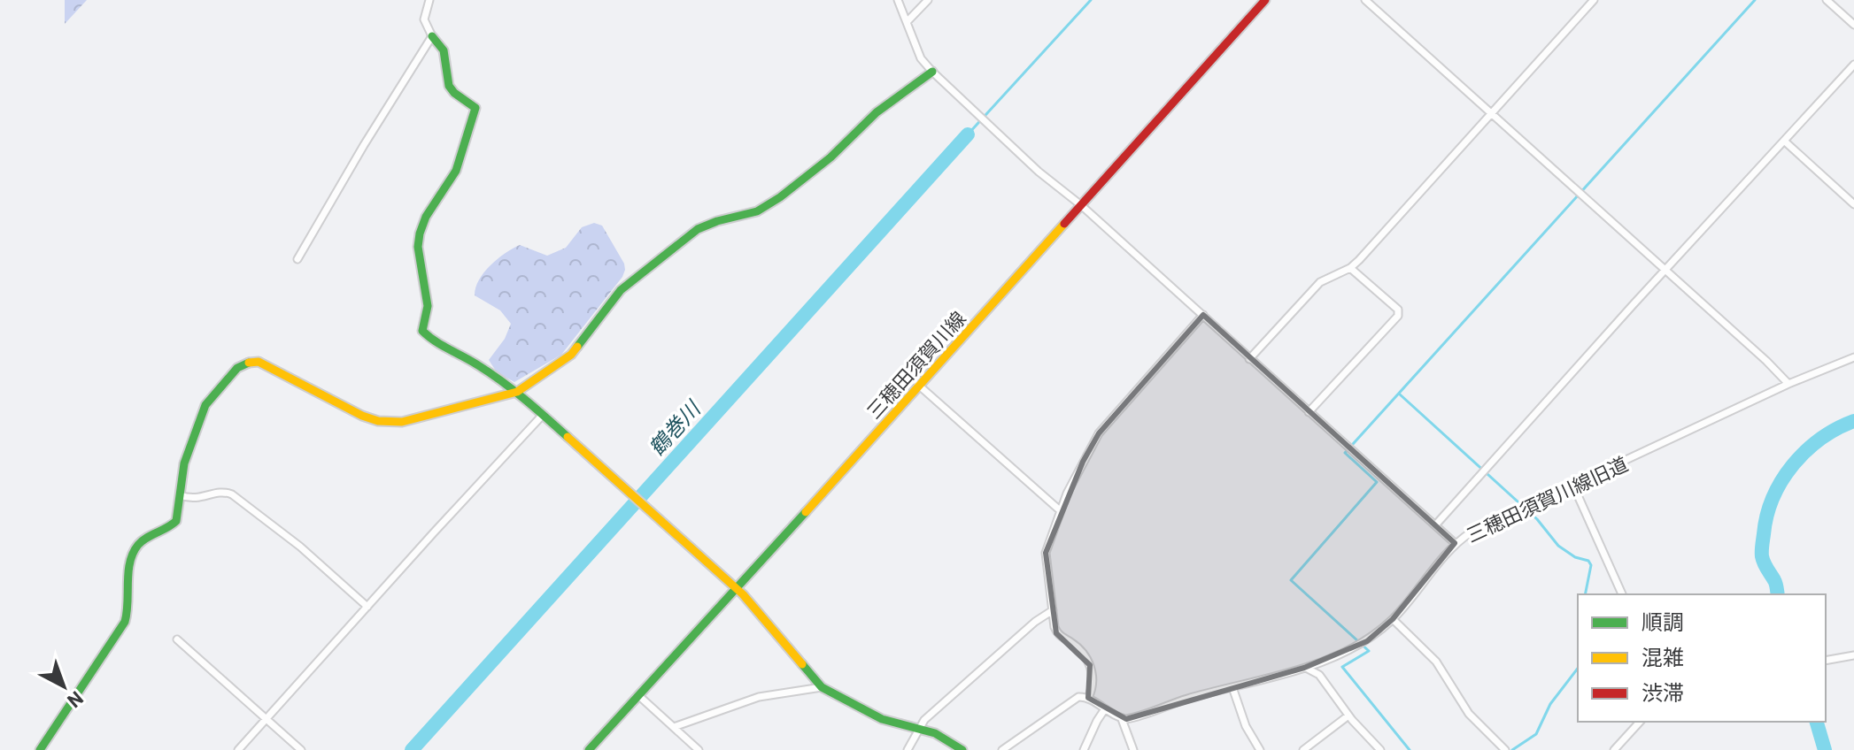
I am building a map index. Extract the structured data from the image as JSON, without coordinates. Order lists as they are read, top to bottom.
{
  "streets": {
    "street": ["三穂田須賀川線", "三穂田須賀川線旧道"]
  },
  "water": ["鶴巻川"],
  "legend": ["順調", "混雑", "渋滞"],
  "north": "bottom right"
}
